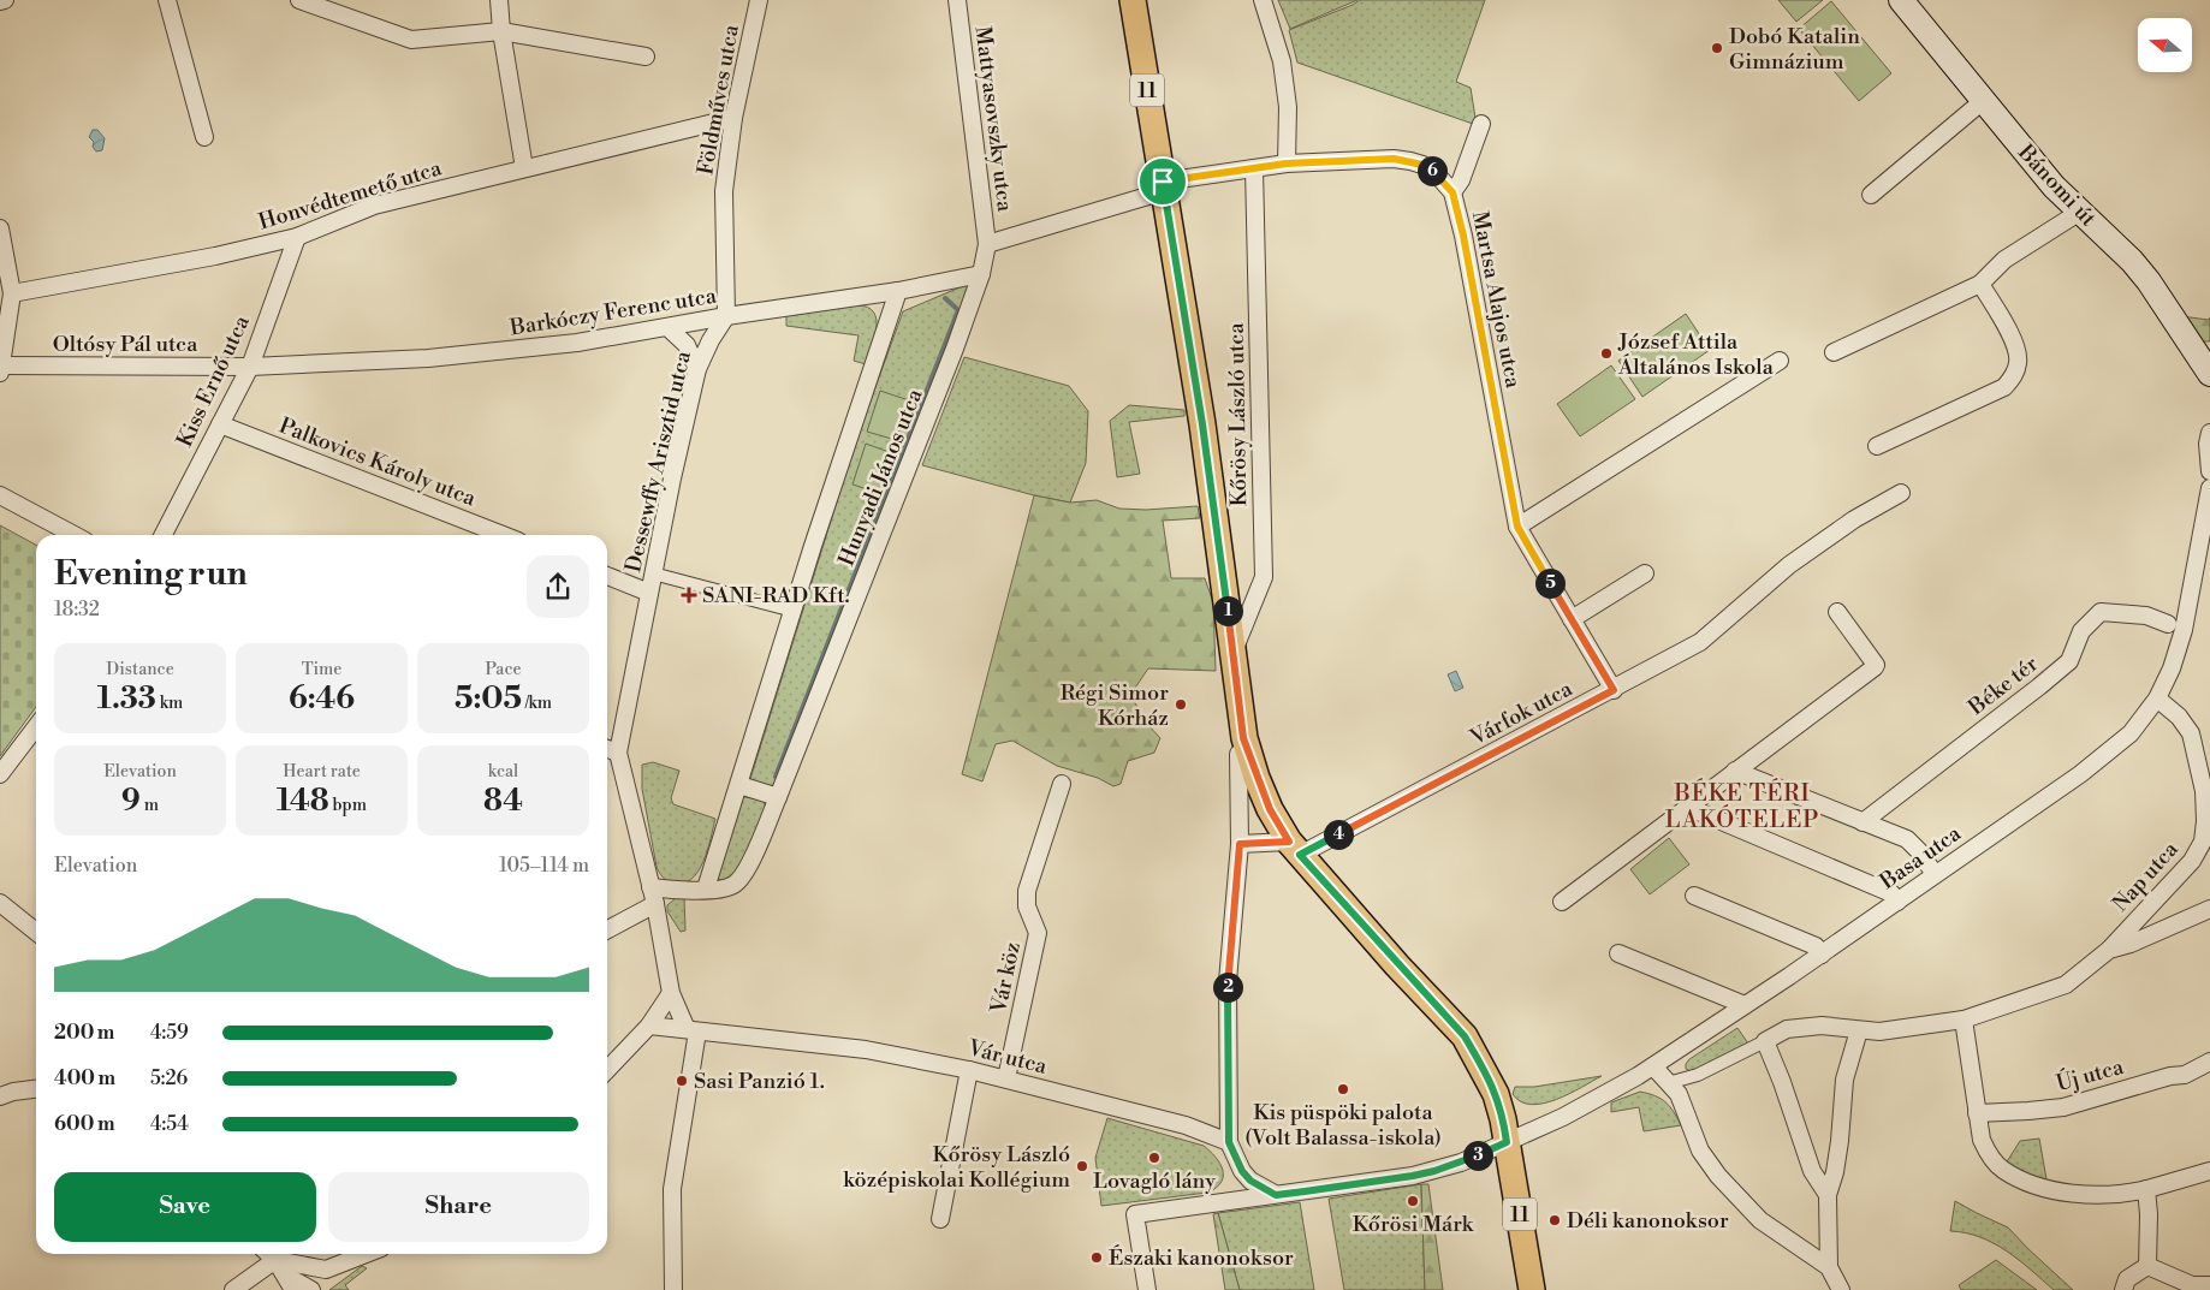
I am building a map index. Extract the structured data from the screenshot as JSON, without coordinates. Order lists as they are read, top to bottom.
{
  "streets": {
    "main road": ["11", "Bánomi út"],
    "street": [
      "Földműves utca",
      "Mattyasovszky utca",
      "Honvédtemető utca",
      "Martsa Alajos utca",
      "Barkóczy Ferenc utca",
      "Oltósy Pál utca",
      "Kiss Ernő utca",
      "Kőrösy László utca",
      "Palkovics Károly utca",
      "Dessewffy Arisztid utca",
      "Hunyadi János utca",
      "Béke tér",
      "Várfok utca",
      "Basa utca",
      "Nap utca",
      "Vár köz",
      "Vár utca",
      "Új utca"
    ]
  },
  "crossings": [
    ["11", "Martsa Alajos utca"],
    ["11", "Kőrösy László utca"],
    ["11", "Várfok utca"],
    ["11", "Basa utca"],
    ["Földműves utca", "Honvédtemető utca"],
    ["Földműves utca", "Barkóczy Ferenc utca"],
    ["Földműves utca", "Dessewffy Arisztid utca"],
    ["Mattyasovszky utca", "Martsa Alajos utca"],
    ["Mattyasovszky utca", "Hunyadi János utca"],
    ["Honvédtemető utca", "Kiss Ernő utca"],
    ["Martsa Alajos utca", "Kőrösy László utca"],
    ["Martsa Alajos utca", "Hunyadi János utca"],
    ["Martsa Alajos utca", "Várfok utca"],
    ["Barkóczy Ferenc utca", "Oltósy Pál utca"],
    ["Barkóczy Ferenc utca", "Kiss Ernő utca"],
    ["Barkóczy Ferenc utca", "Dessewffy Arisztid utca"],
    ["Barkóczy Ferenc utca", "Hunyadi János utca"],
    ["Oltósy Pál utca", "Kiss Ernő utca"],
    ["Kiss Ernő utca", "Palkovics Károly utca"],
    ["Dessewffy Arisztid utca", "Hunyadi János utca"],
    ["Dessewffy Arisztid utca", "Vár utca"],
    ["Basa utca", "Nap utca"],
    ["Vár köz", "Vár utca"]
  ],
  "districts": ["BÉKE TÉRI LAKÓTELEP"],
  "places": {
    "other": [
      "Dobó Katalin Gimnázium",
      "József Attila Általános Iskola",
      "Régi Simor Kórház",
      "Sasi Panzió 1.",
      "Kis püspöki palota (Volt Balassa-iskola)",
      "Lovagló lány",
      "Kőrösy László középiskolai Kollégium",
      "Kőrösi Márk",
      "Déli kanonoksor",
      "Északi kanonoksor"
    ],
    "health": ["SANI-RAD Kft."]
  },
  "north": "left",
  "page": {
    "pins": [
      "6",
      "5",
      "1",
      "4",
      "2",
      "3"
    ],
    "heading": ["Evening run", "18:32"],
    "stats": [
      ["Distance", "1.33 km"],
      ["Time", "6:46"],
      ["Pace", "5:05 /km"],
      ["Elevation", "9 m"],
      ["Heart rate", "148 bpm"],
      ["kcal", "84"]
    ],
    "chart": ["Elevation", "105–114 m"],
    "list": [
      {
        "name": "200 m",
        "note": "4:59"
      },
      {
        "name": "400 m",
        "note": "5:26"
      },
      {
        "name": "600 m",
        "note": "4:54"
      }
    ],
    "buttons": ["Save", "Share"]
  }
}
